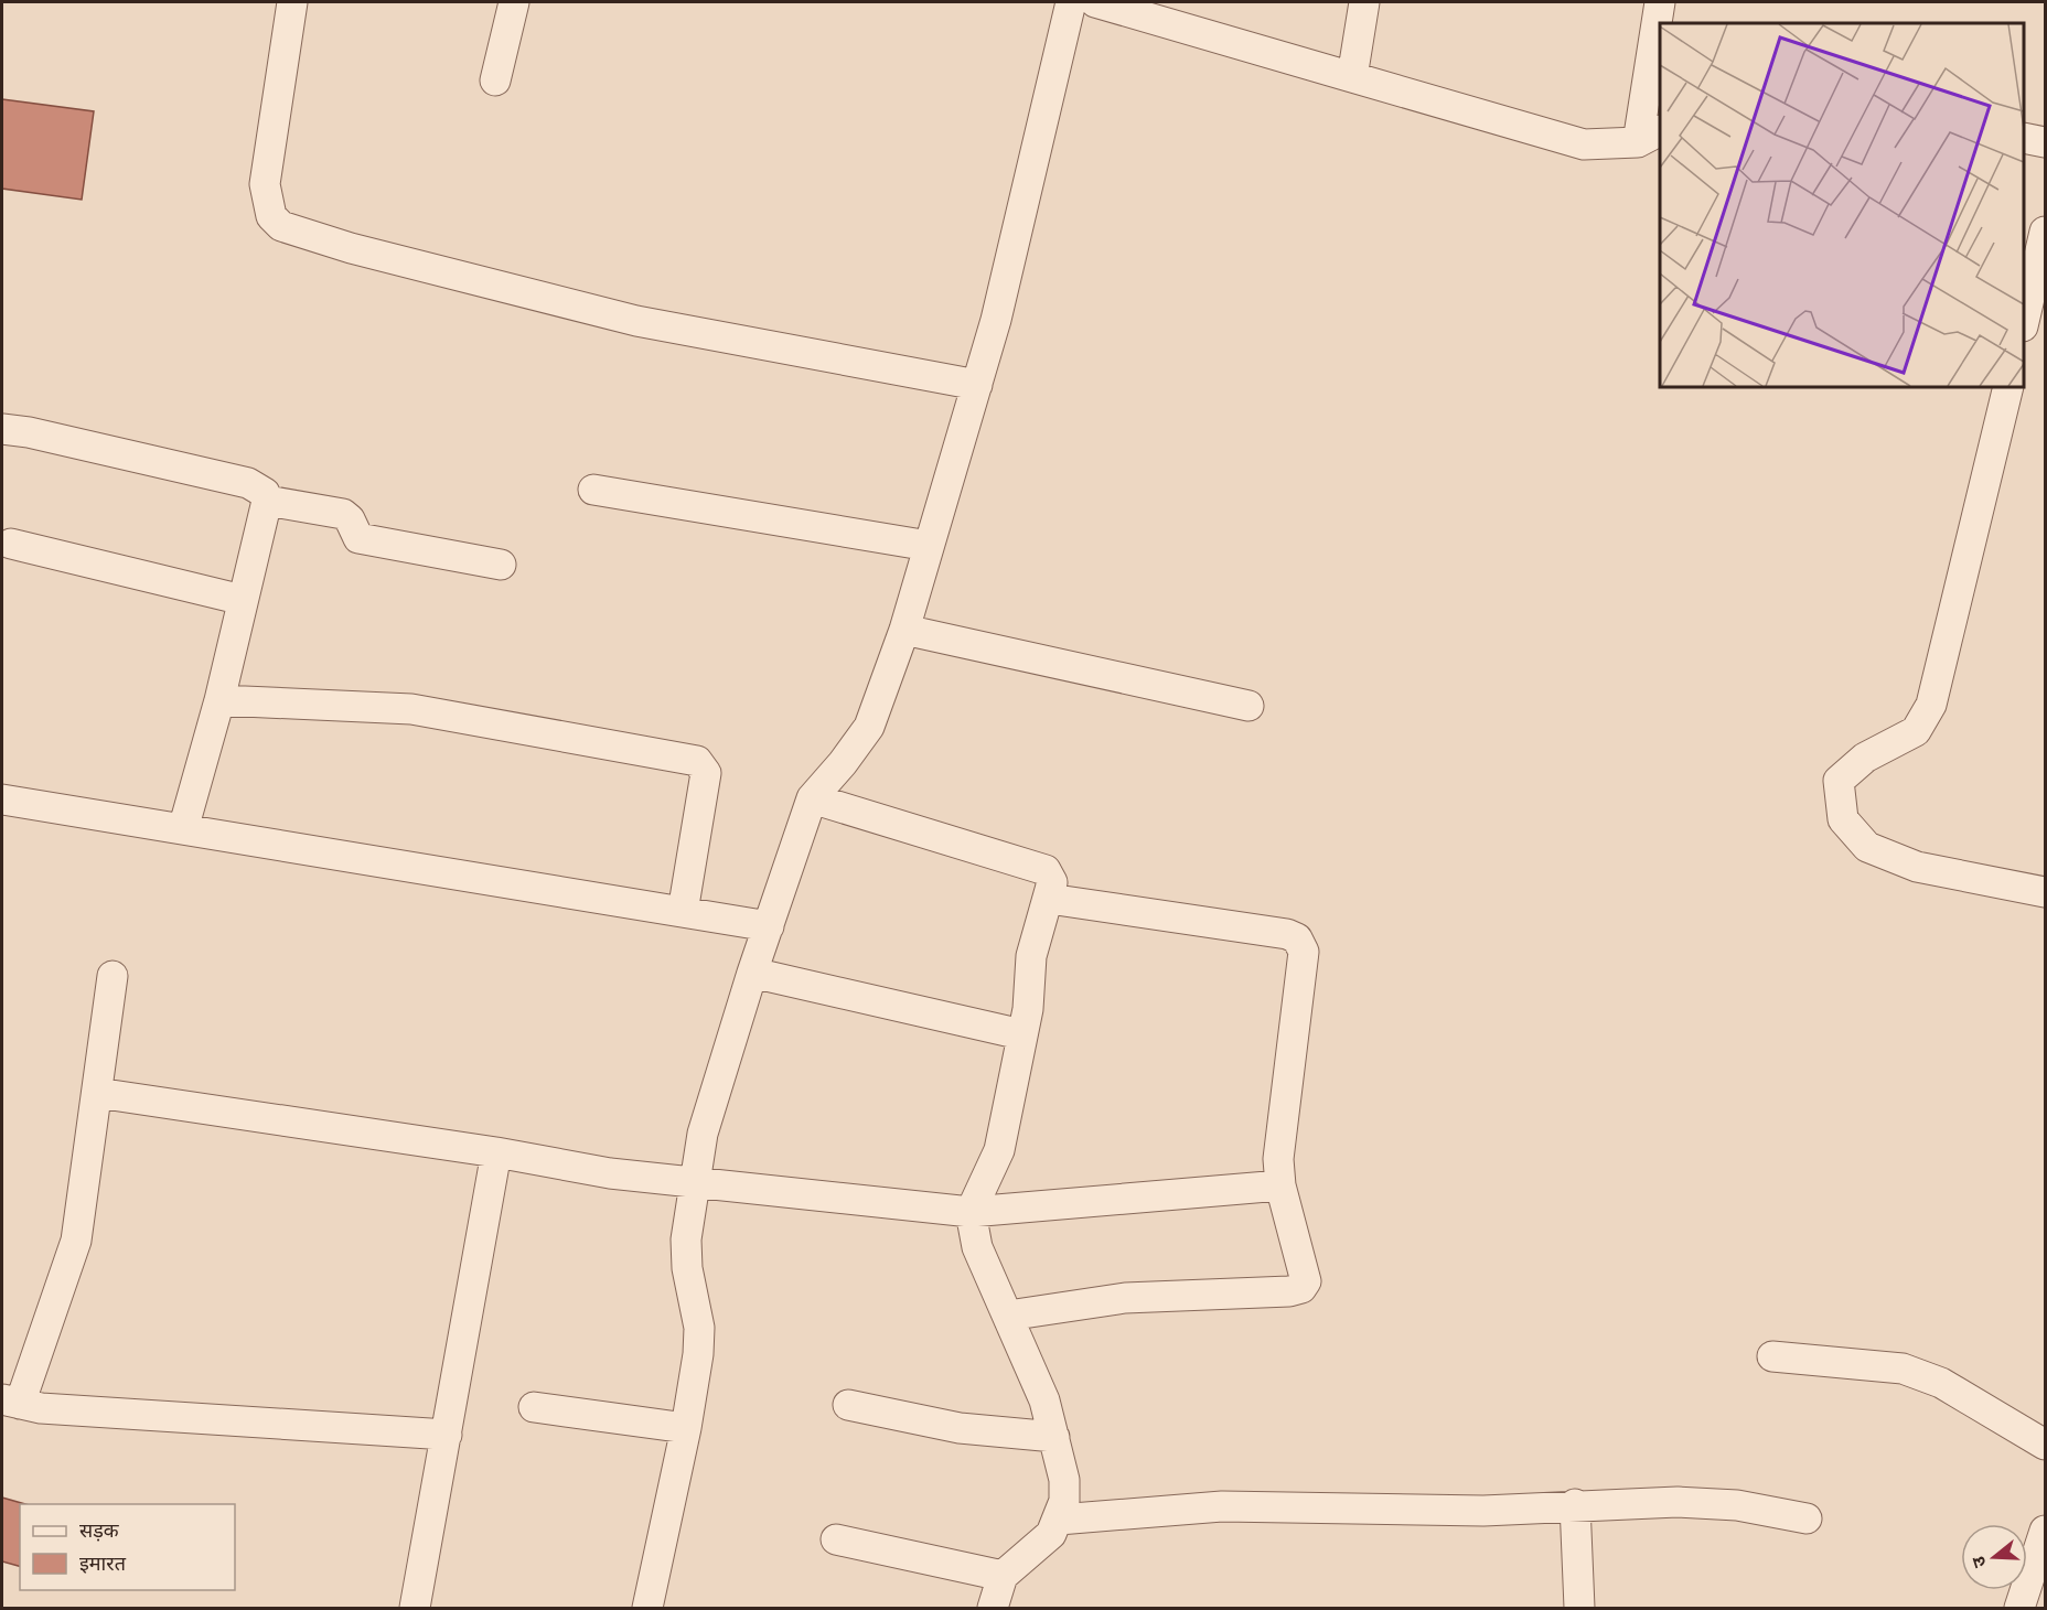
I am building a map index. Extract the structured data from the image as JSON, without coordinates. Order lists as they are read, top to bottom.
{
  "legend": ["सड़क", "इमारत"],
  "north": "left"
}
